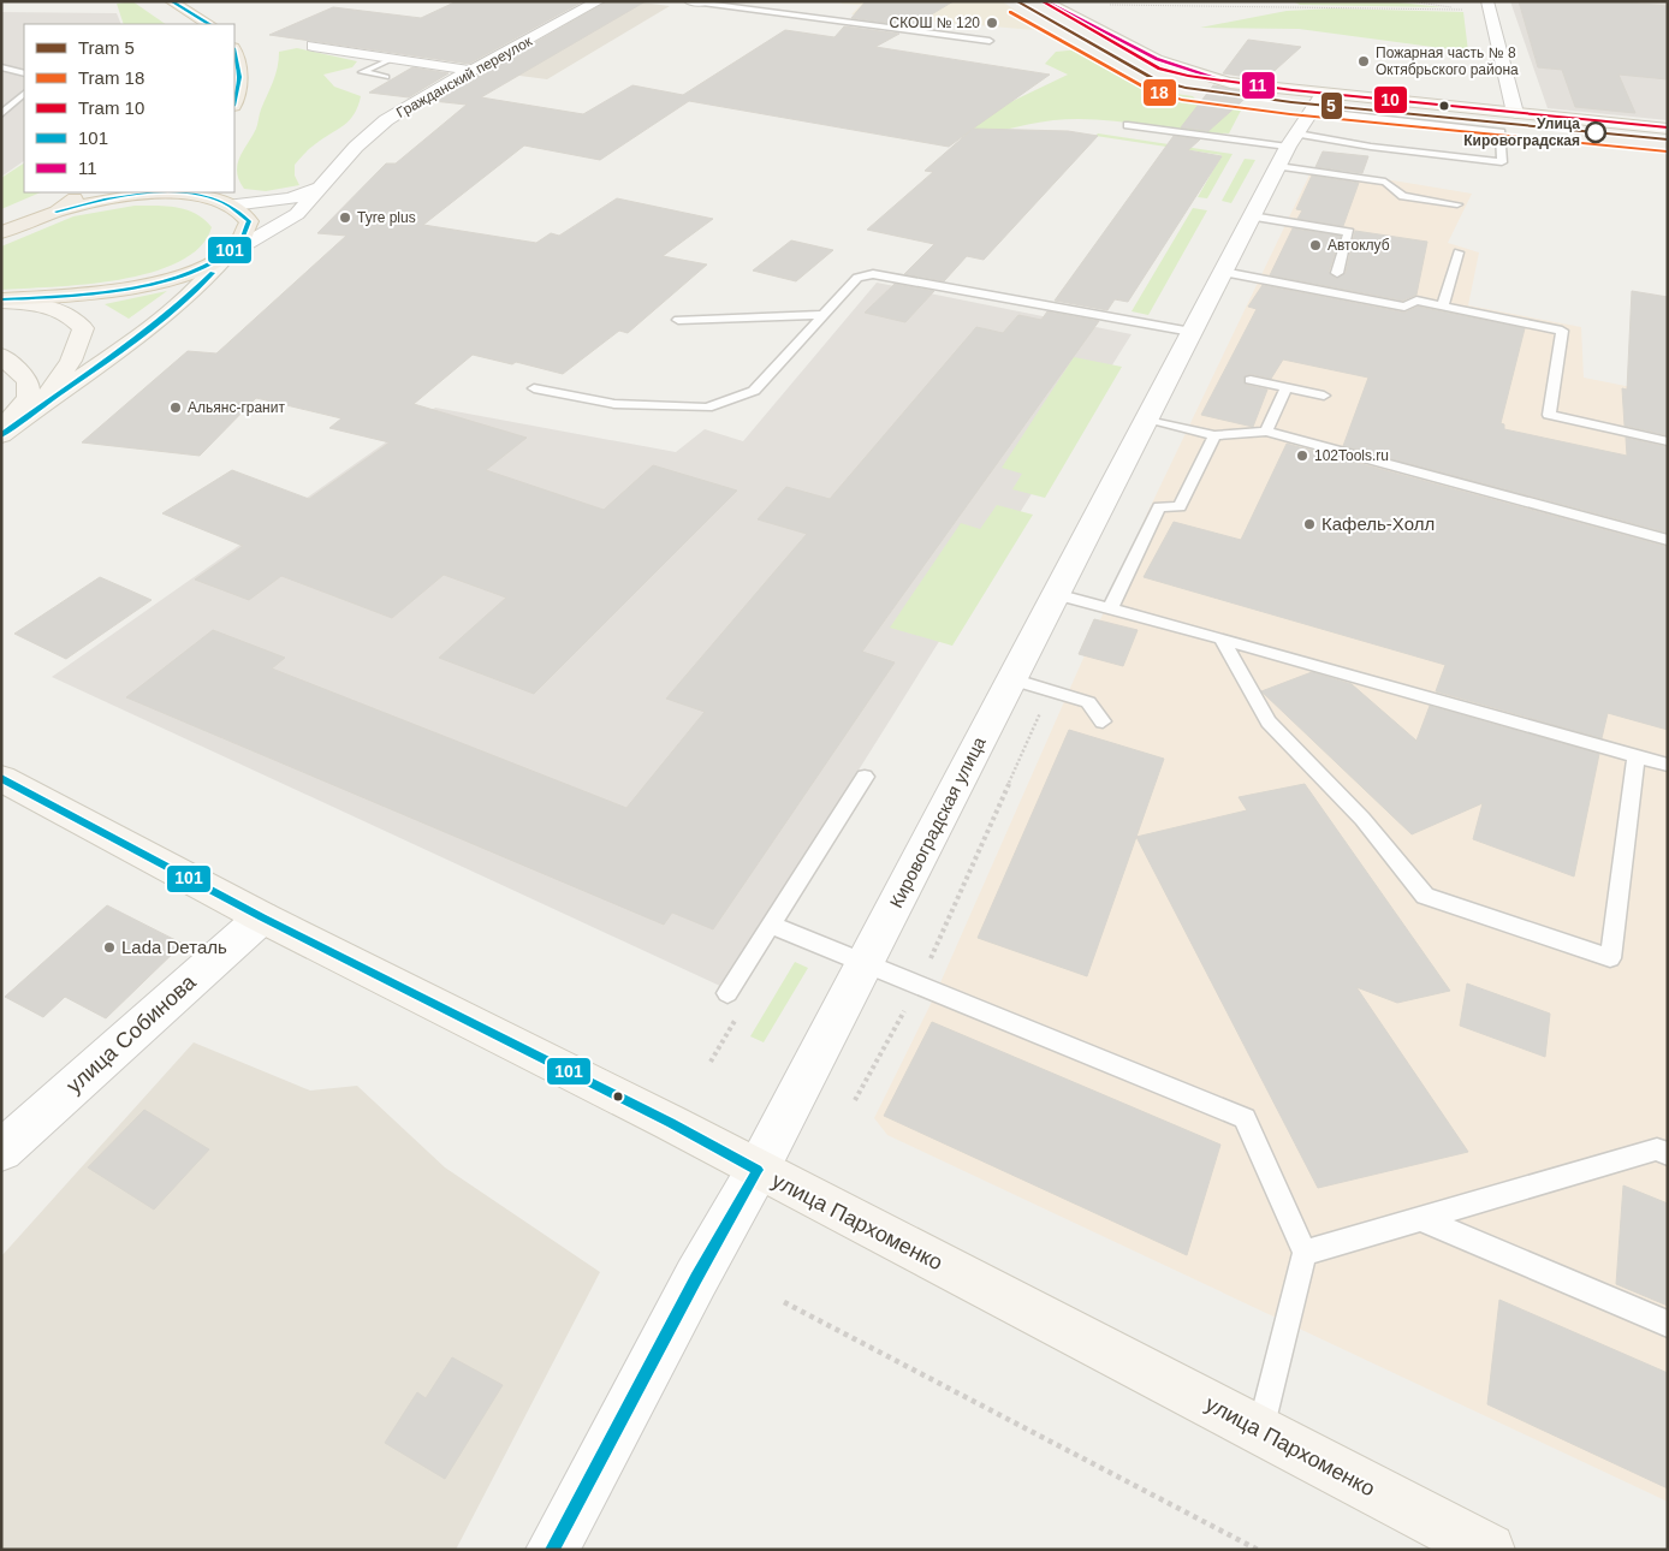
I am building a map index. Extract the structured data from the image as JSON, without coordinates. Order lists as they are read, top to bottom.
{
  "streets": {
    "main road": ["улица Пархоменко"],
    "street": ["Гражданский переулок", "Кировоградская улица", "улица Собинова"]
  },
  "crossings": [
    ["Кировоградская улица", "улица Пархоменко"],
    ["улица Собинова", "улица Пархоменко"]
  ],
  "places": [
    "СКОШ № 120",
    "Пожарная часть № 8 Октябрьского района",
    "Улица Кировоградская",
    "Tyre plus",
    "Автоклуб",
    "Альянс-гранит",
    "102Tools.ru",
    "Кафель-Холл",
    "Lada Dеталь"
  ],
  "lines": [
    "tram line 5",
    "tram line 10",
    "transit line 101",
    "transit line 11",
    "tram line 18"
  ],
  "legend": [
    "Tram 5",
    "Tram 18",
    "Tram 10",
    "101",
    "11"
  ]
}
